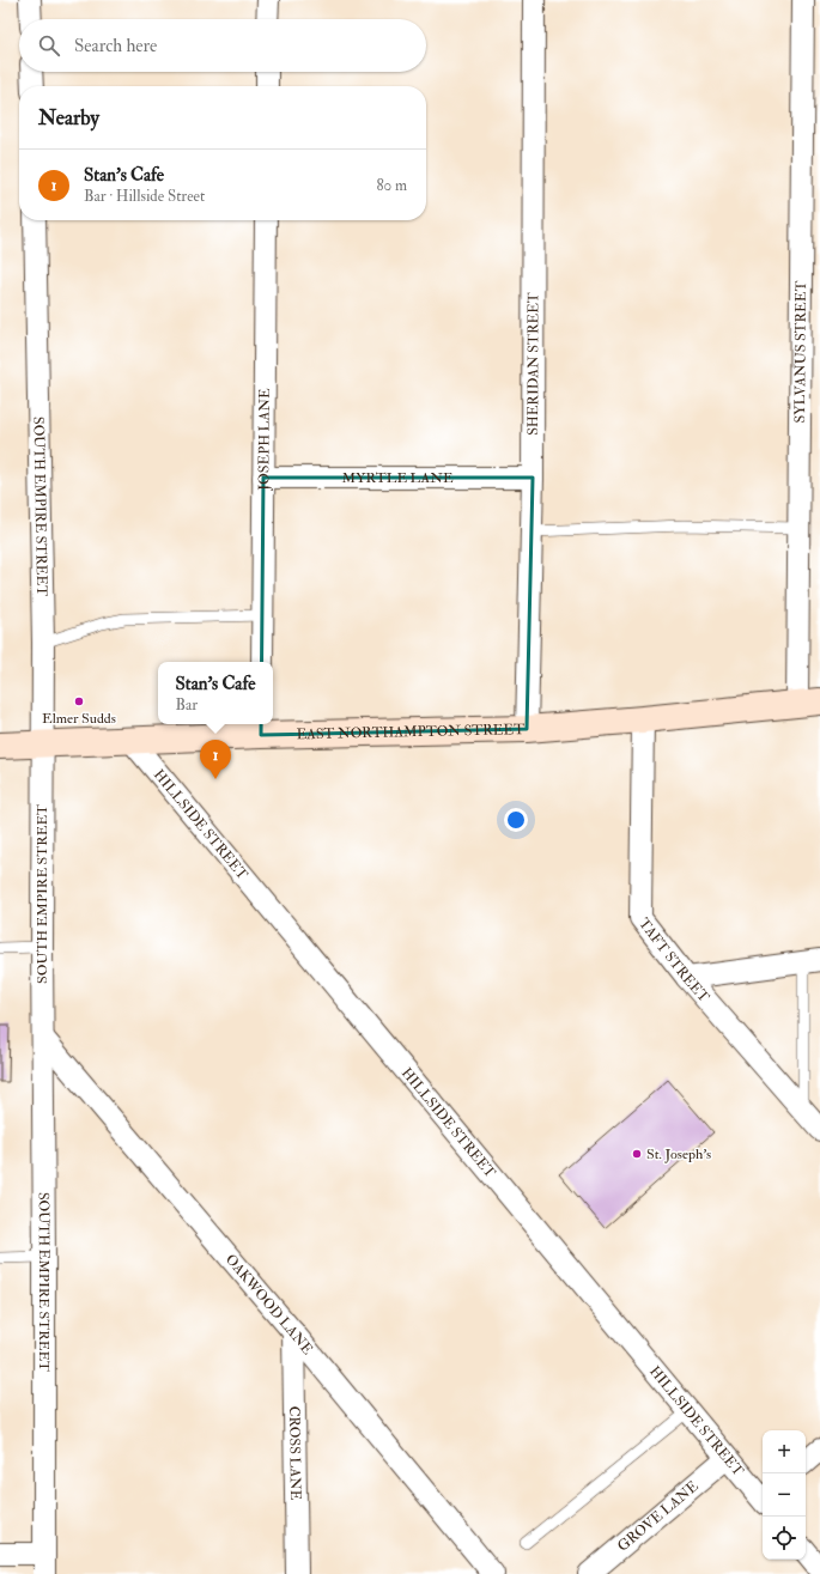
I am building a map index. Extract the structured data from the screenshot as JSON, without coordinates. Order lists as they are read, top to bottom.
{
  "streets": {
    "main road": ["EAST NORTHAMPTON STREET"],
    "street": [
      "SYLVANUS STREET",
      "SHERIDAN STREET",
      "JOSEPH LANE",
      "MYRTLE LANE",
      "SOUTH EMPIRE STREET",
      "HILLSIDE STREET",
      "TAFT STREET",
      "OAKWOOD LANE",
      "CROSS LANE",
      "GROVE LANE"
    ]
  },
  "crossings": [
    ["SYLVANUS STREET", "EAST NORTHAMPTON STREET"],
    ["SHERIDAN STREET", "MYRTLE LANE"],
    ["SHERIDAN STREET", "EAST NORTHAMPTON STREET"],
    ["JOSEPH LANE", "MYRTLE LANE"],
    ["SOUTH EMPIRE STREET", "EAST NORTHAMPTON STREET"],
    ["SOUTH EMPIRE STREET", "OAKWOOD LANE"],
    ["EAST NORTHAMPTON STREET", "HILLSIDE STREET"],
    ["EAST NORTHAMPTON STREET", "TAFT STREET"],
    ["HILLSIDE STREET", "GROVE LANE"],
    ["OAKWOOD LANE", "CROSS LANE"]
  ],
  "places": ["Elmer Sudds", "St. Joseph's"],
  "page": {
    "search": "Search here",
    "heading": "Nearby",
    "list": [
      {
        "mark": "1",
        "name": "Stan's Cafe",
        "note": "Bar · Hillside Street",
        "value": "80 m"
      }
    ],
    "popup": ["Stan's Cafe", "Bar"],
    "pins": "1",
    "map_buttons": ["+", "−"]
  }
}
